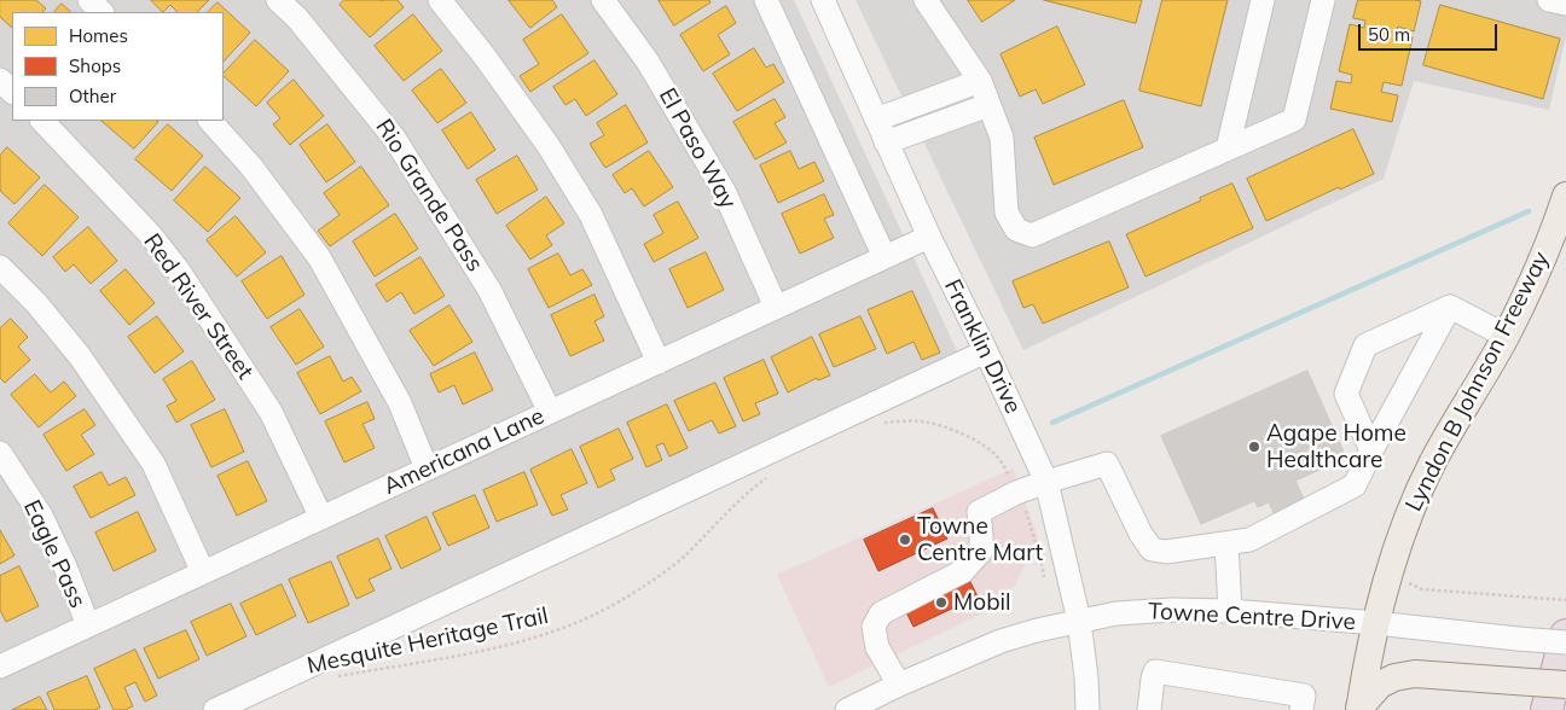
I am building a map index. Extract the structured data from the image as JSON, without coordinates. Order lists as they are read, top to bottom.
{
  "streets": {
    "main road": ["Lyndon B Johnson Freeway"],
    "street": [
      "El Paso Way",
      "Rio Grande Pass",
      "Red River Street",
      "Franklin Drive",
      "Americana Lane",
      "Eagle Pass",
      "Towne Centre Drive"
    ],
    "path": ["Mesquite Heritage Trail"]
  },
  "crossings": [
    ["El Paso Way", "Americana Lane"],
    ["Rio Grande Pass", "Americana Lane"],
    ["Red River Street", "Americana Lane"],
    ["Franklin Drive", "Americana Lane"],
    ["Franklin Drive", "Towne Centre Drive"],
    ["Lyndon B Johnson Freeway", "Towne Centre Drive"],
    ["Americana Lane", "Eagle Pass"]
  ],
  "places": ["Agape Home Healthcare", "Towne Centre Mart", "Mobil"],
  "legend": ["Homes", "Shops", "Other"],
  "scale_bar": "50 m"
}
